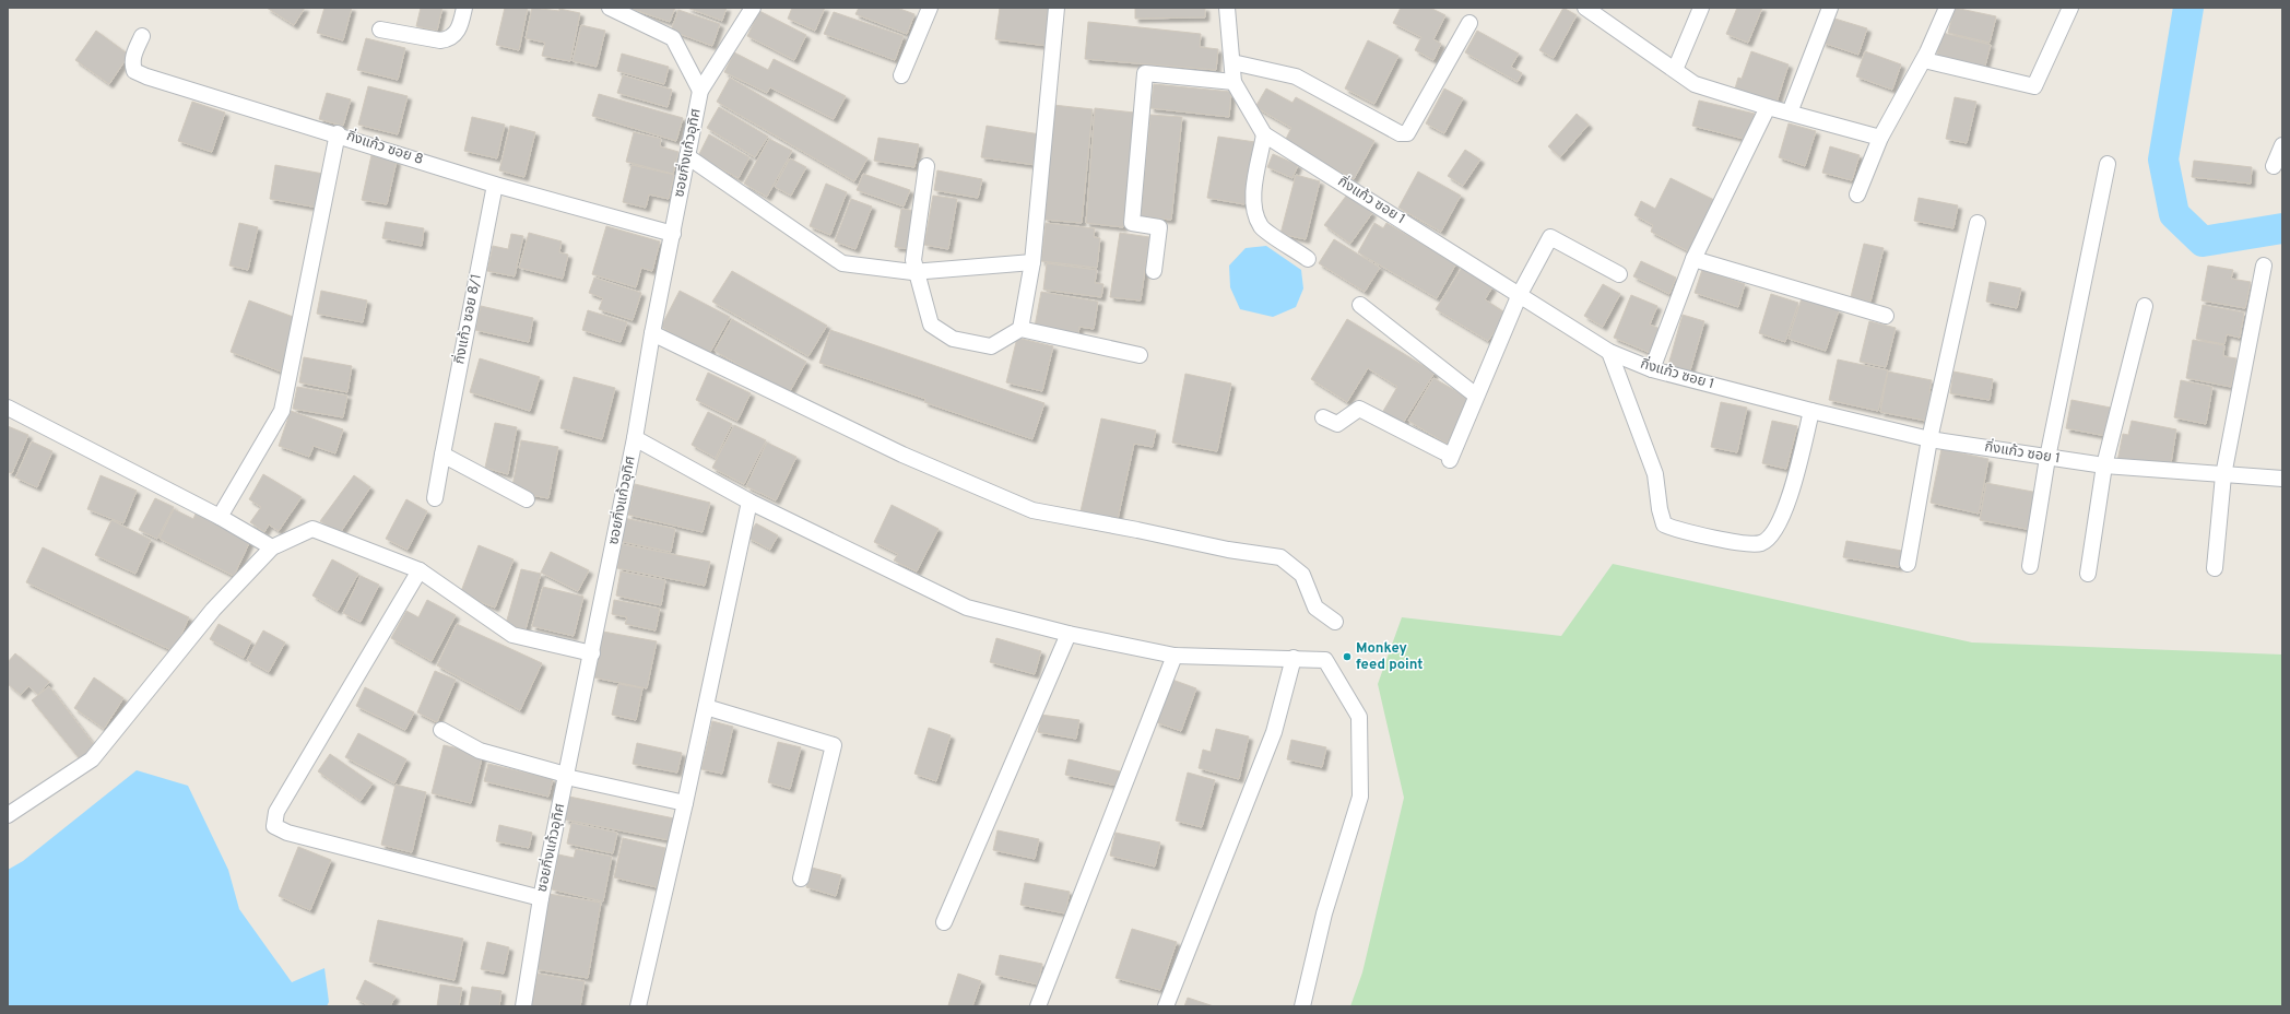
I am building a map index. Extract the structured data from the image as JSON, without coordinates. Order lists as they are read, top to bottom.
{
  "streets": {
    "street": [
      "กิ่งแก้ว ซอย 8",
      "ซอยกิ่งแก้วอุทิศ",
      "กิ่งแก้ว ซอย 1",
      "กิ่งแก้ว ซอย 8/1"
    ]
  },
  "crossings": [
    ["กิ่งแก้ว ซอย 8", "ซอยกิ่งแก้วอุทิศ"],
    ["กิ่งแก้ว ซอย 8", "กิ่งแก้ว ซอย 8/1"]
  ],
  "places": ["Monkey feed point"]
}
